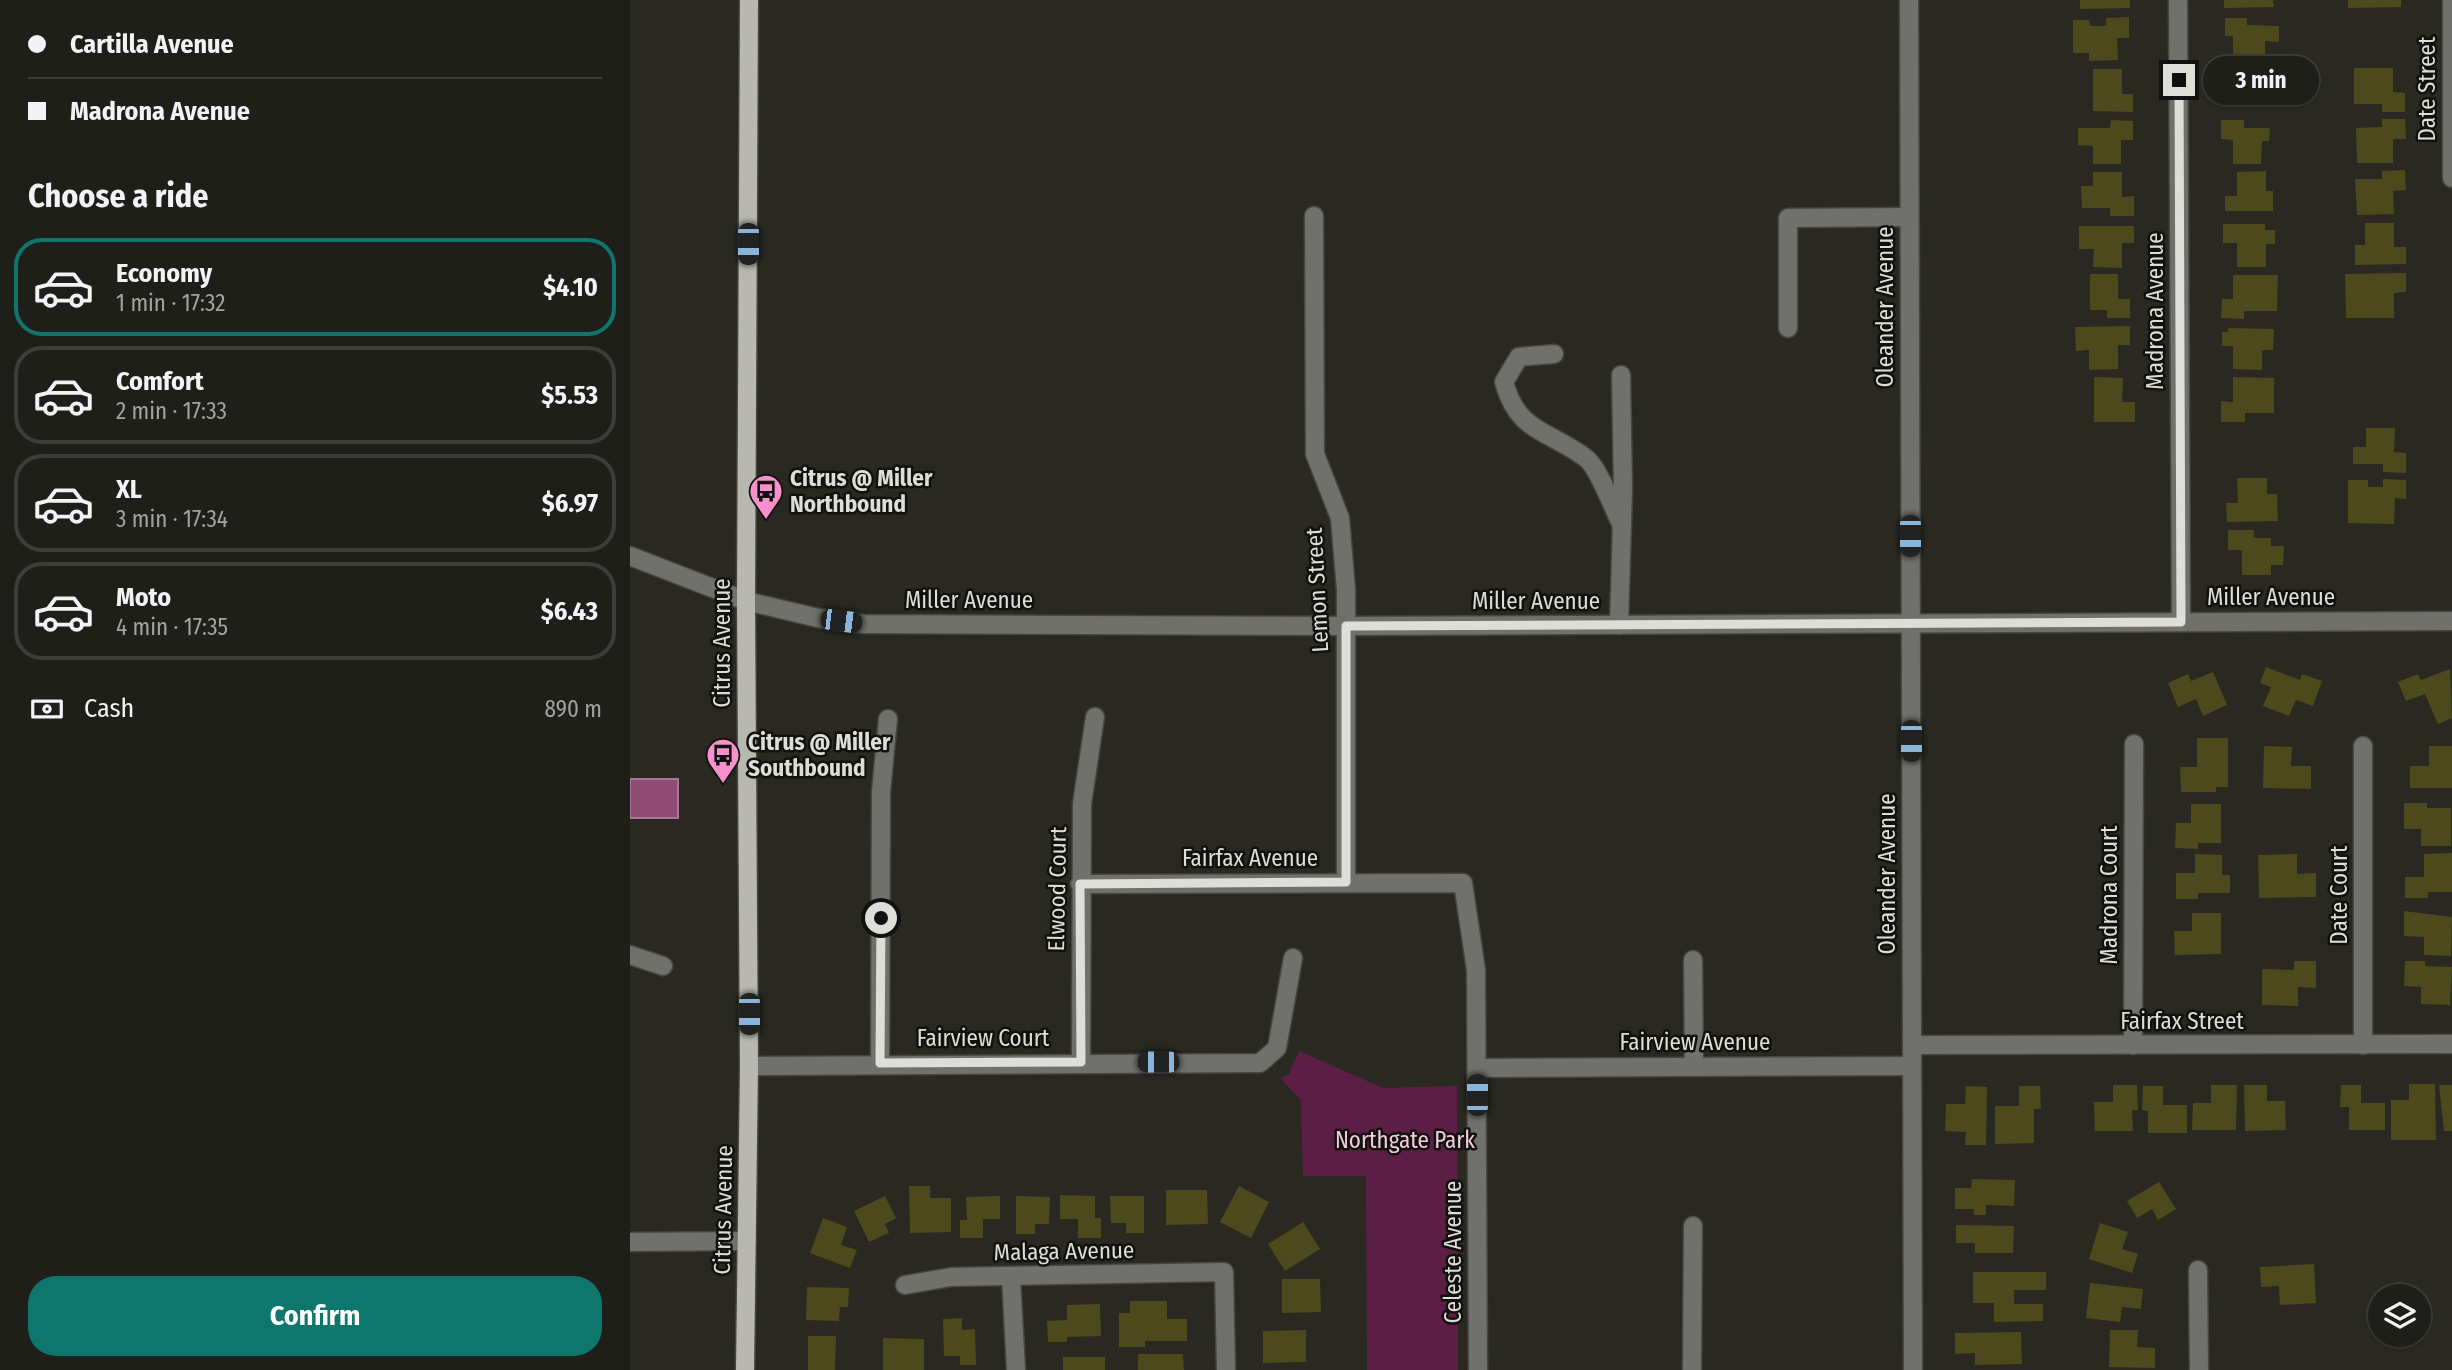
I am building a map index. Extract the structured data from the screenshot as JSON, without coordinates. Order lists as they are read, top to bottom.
{
  "streets": {
    "main road": ["Citrus Avenue"],
    "street": [
      "Date Street",
      "Oleander Avenue",
      "Madrona Avenue",
      "Lemon Street",
      "Miller Avenue",
      "Fairfax Avenue",
      "Elwood Court",
      "Madrona Court",
      "Date Court",
      "Fairfax Street",
      "Fairview Court",
      "Fairview Avenue",
      "Malaga Avenue",
      "Celeste Avenue"
    ]
  },
  "crossings": [
    ["Oleander Avenue", "Miller Avenue"],
    ["Oleander Avenue", "Fairfax Street"],
    ["Oleander Avenue", "Fairview Avenue"],
    ["Madrona Avenue", "Miller Avenue"],
    ["Lemon Street", "Miller Avenue"],
    ["Lemon Street", "Fairfax Avenue"],
    ["Miller Avenue", "Citrus Avenue"],
    ["Citrus Avenue", "Fairview Court"],
    ["Fairfax Avenue", "Elwood Court"],
    ["Fairfax Avenue", "Celeste Avenue"],
    ["Elwood Court", "Fairview Court"],
    ["Madrona Court", "Fairfax Street"],
    ["Date Court", "Fairfax Street"],
    ["Fairview Avenue", "Celeste Avenue"]
  ],
  "parks": ["Northgate Park"],
  "places": {
    "bus stop": ["Citrus @ Miller Northbound", "Citrus @ Miller Southbound"]
  },
  "page": {
    "banner": ["Cartilla Avenue", "Madrona Avenue"],
    "bubble": "3 min",
    "heading": "Choose a ride",
    "list": [
      {
        "name": "Economy",
        "note": "1 min · 17:32",
        "value": "$4.10"
      },
      {
        "name": "Comfort",
        "note": "2 min · 17:33",
        "value": "$5.53"
      },
      {
        "name": "XL",
        "note": "3 min · 17:34",
        "value": "$6.97"
      },
      {
        "name": "Moto",
        "note": "4 min · 17:35",
        "value": "$6.43"
      }
    ],
    "pay": ["Cash", "890 m"],
    "buttons": "Confirm"
  }
}
